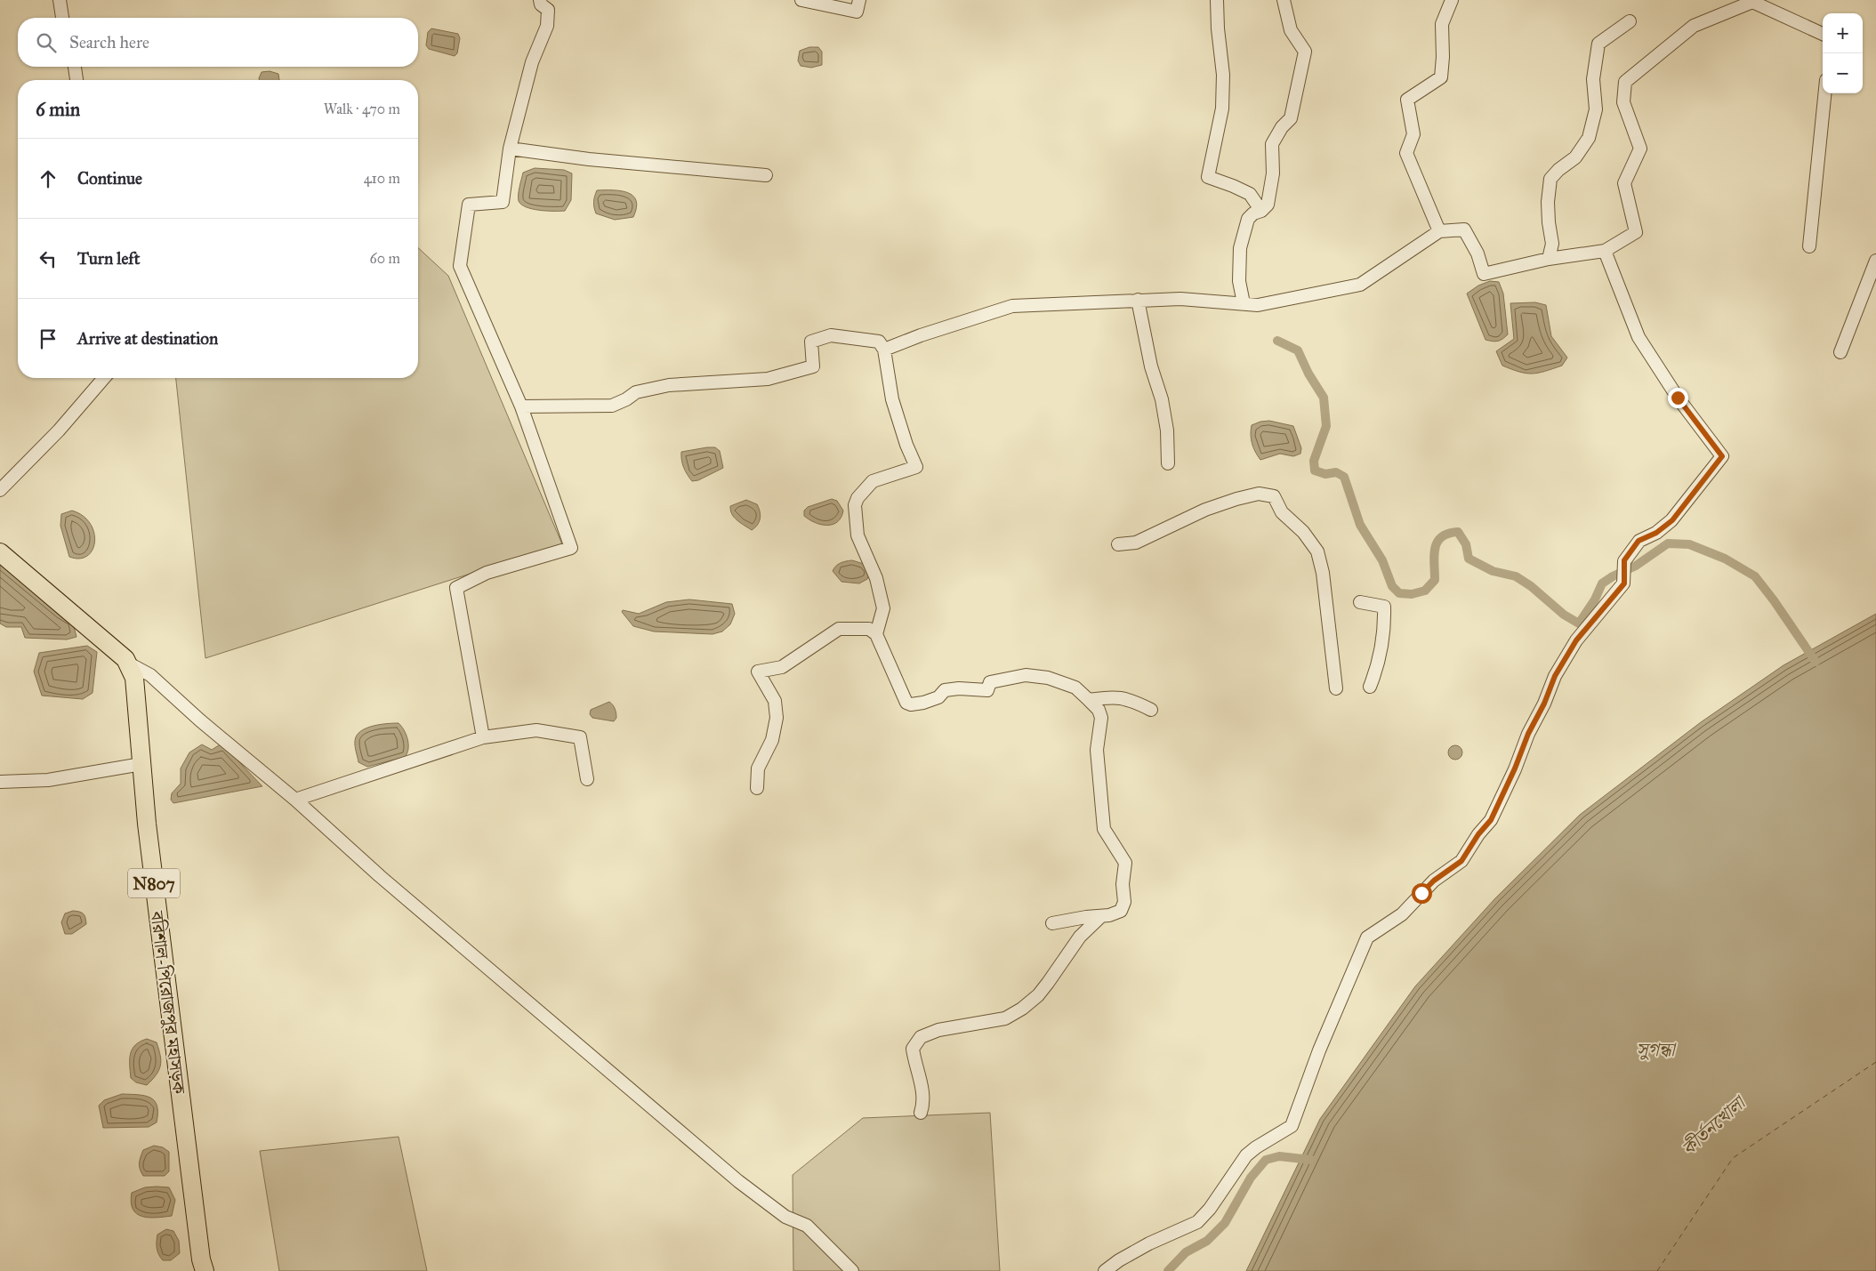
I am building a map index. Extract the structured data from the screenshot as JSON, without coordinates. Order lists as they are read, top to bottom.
{
  "streets": {
    "highway": ["N807", "বরিশাল-পিরোজপুর মহাসড়ক"]
  },
  "water": ["সুগন্ধা", "কীর্তনখোলা"],
  "page": {
    "map_buttons": ["+", "−"],
    "search": "Search here",
    "heading": ["6 min", "Walk · 470 m"],
    "list": [
      ["Continue", "410 m"],
      ["Turn left", "60 m"],
      "Arrive at destination"
    ]
  }
}
